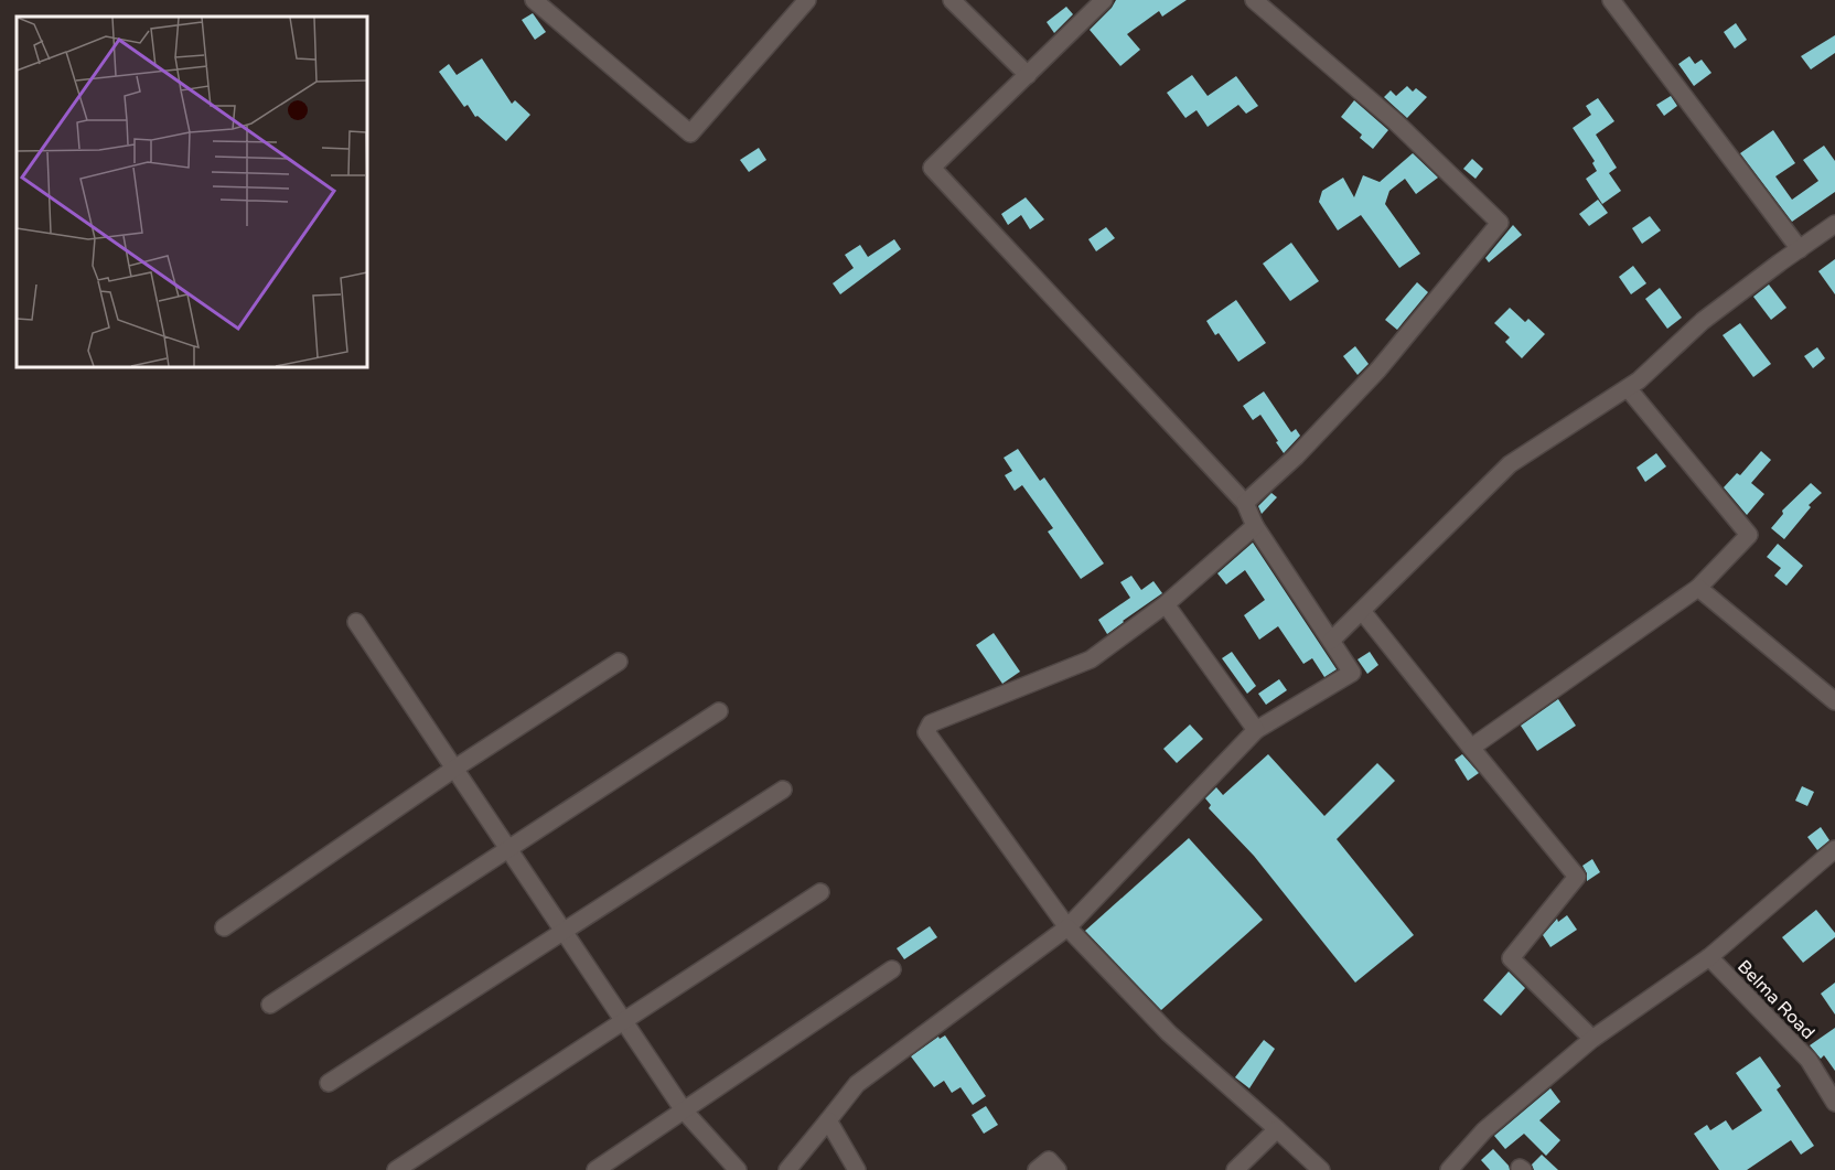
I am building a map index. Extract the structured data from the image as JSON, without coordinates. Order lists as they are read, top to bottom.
{
  "streets": {
    "street": ["Belma Road"]
  }
}
